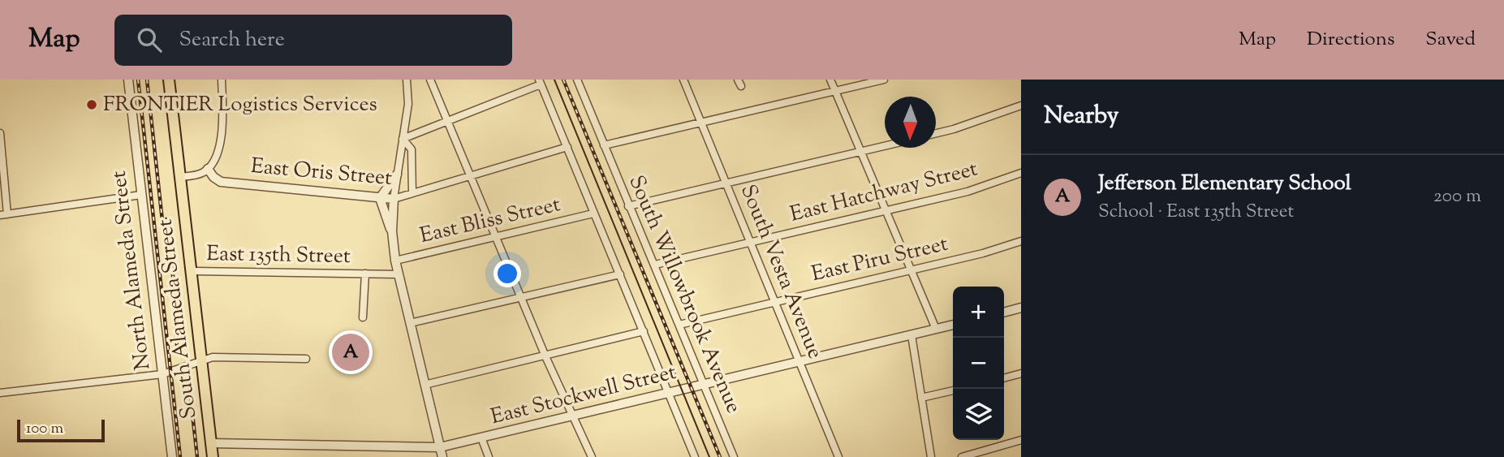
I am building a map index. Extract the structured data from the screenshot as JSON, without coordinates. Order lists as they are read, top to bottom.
{
  "streets": {
    "main road": ["South Alameda Street"],
    "street": [
      "East Oris Street",
      "East Hatchway Street",
      "East Bliss Street",
      "East 135th Street",
      "East Piru Street",
      "North Alameda Street",
      "South Vesta Avenue",
      "South Willowbrook Avenue",
      "East Stockwell Street"
    ]
  },
  "crossings": [
    ["East Hatchway Street", "South Vesta Avenue"],
    ["East Hatchway Street", "South Willowbrook Avenue"],
    ["East 135th Street", "South Alameda Street"],
    ["East Piru Street", "South Vesta Avenue"],
    ["East Piru Street", "South Willowbrook Avenue"],
    ["South Vesta Avenue", "East Stockwell Street"],
    ["South Willowbrook Avenue", "East Stockwell Street"],
    ["South Alameda Street", "East Stockwell Street"]
  ],
  "places": ["FRONTIER Logistics Services"],
  "scale_bar": "100 m",
  "north": "bottom",
  "page": {
    "header": "Map",
    "search": "Search here",
    "nav": ["Map", "Directions", "Saved"],
    "heading": "Nearby",
    "list": [
      {
        "mark": "A",
        "name": "Jefferson Elementary School",
        "note": "School · East 135th Street",
        "value": "200 m"
      }
    ],
    "map_buttons": ["+", "−"],
    "pins": "A",
    "scale": "100 m"
  }
}
